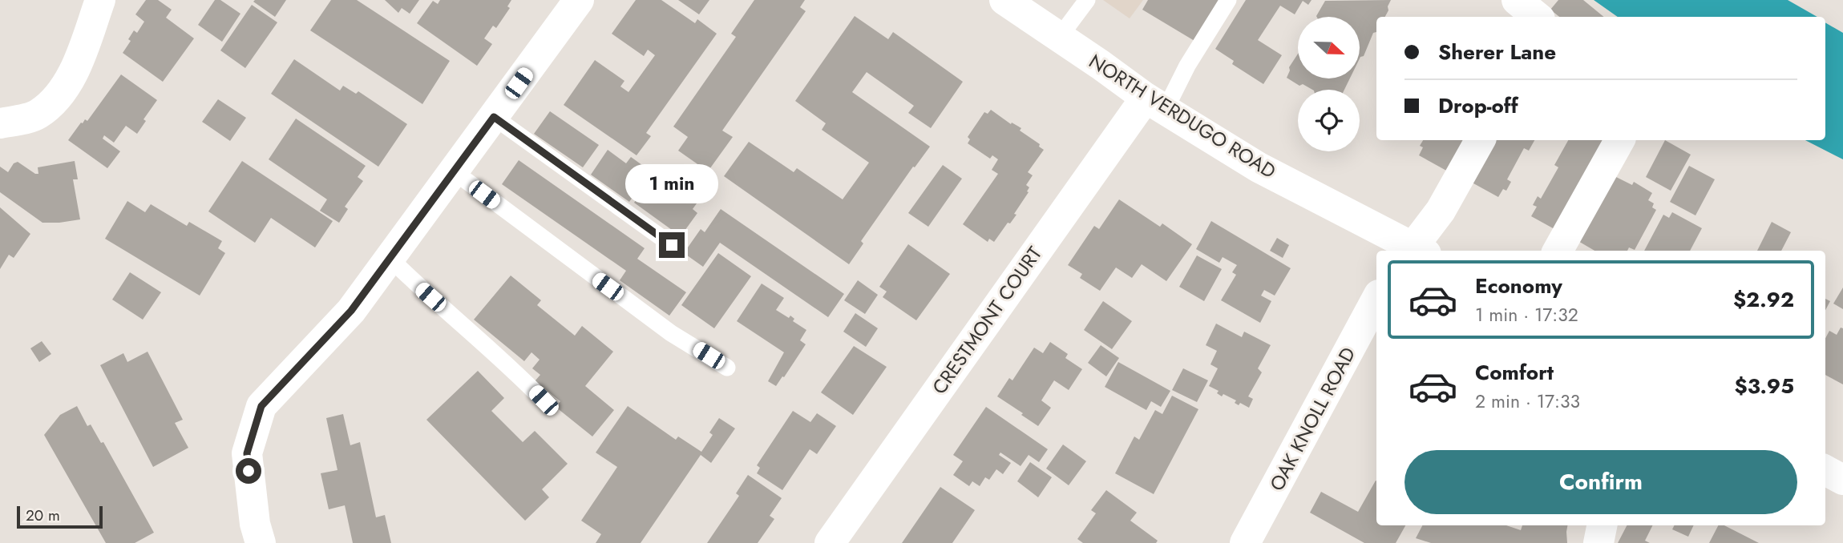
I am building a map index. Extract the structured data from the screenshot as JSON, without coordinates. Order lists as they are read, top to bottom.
{
  "streets": {
    "street": ["NORTH VERDUGO ROAD", "CRESTMONT COURT", "OAK KNOLL ROAD"]
  },
  "crossings": [
    ["NORTH VERDUGO ROAD", "CRESTMONT COURT"]
  ],
  "scale_bar": "20 m",
  "north": "right",
  "page": {
    "banner": ["Sherer Lane", "Drop-off"],
    "bubble": "1 min",
    "list": [
      {
        "name": "Economy",
        "note": "1 min · 17:32",
        "value": "$2.92"
      },
      {
        "name": "Comfort",
        "note": "2 min · 17:33",
        "value": "$3.95"
      }
    ],
    "buttons": "Confirm",
    "scale": "20 m"
  }
}
